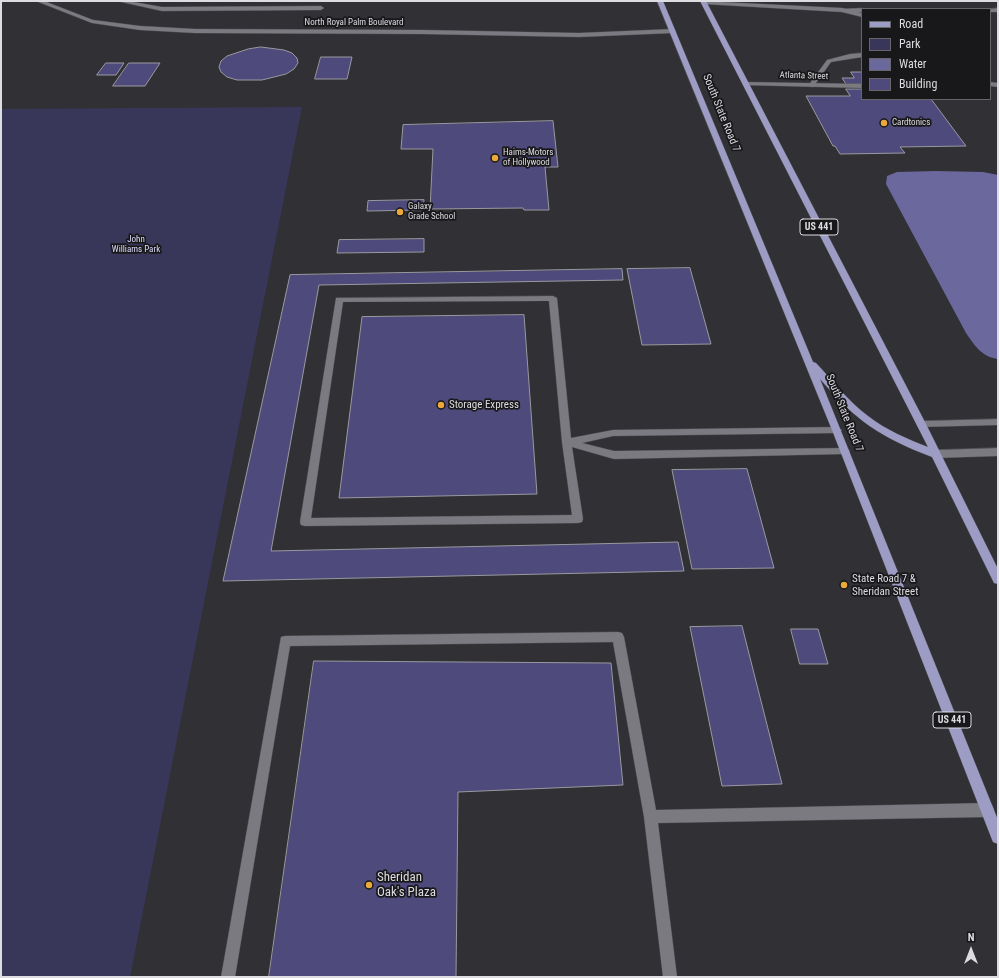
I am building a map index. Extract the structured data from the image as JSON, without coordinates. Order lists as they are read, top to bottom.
{
  "streets": {
    "main road": ["South State Road 7", "US 441"],
    "street": ["North Royal Palm Boulevard", "Atlanta Street"]
  },
  "crossings": [
    ["North Royal Palm Boulevard", "South State Road 7"],
    ["Atlanta Street", "US 441"]
  ],
  "parks": ["John Williams Park"],
  "places": [
    "Cardtonics",
    "Haims-Motors of Hollywood",
    "Galaxy Grade School",
    "Storage Express",
    "State Road 7 & Sheridan Street",
    "Sheridan Oak's Plaza"
  ],
  "legend": [
    "Road",
    "Park",
    "Water",
    "Building"
  ],
  "north": "top"
}
